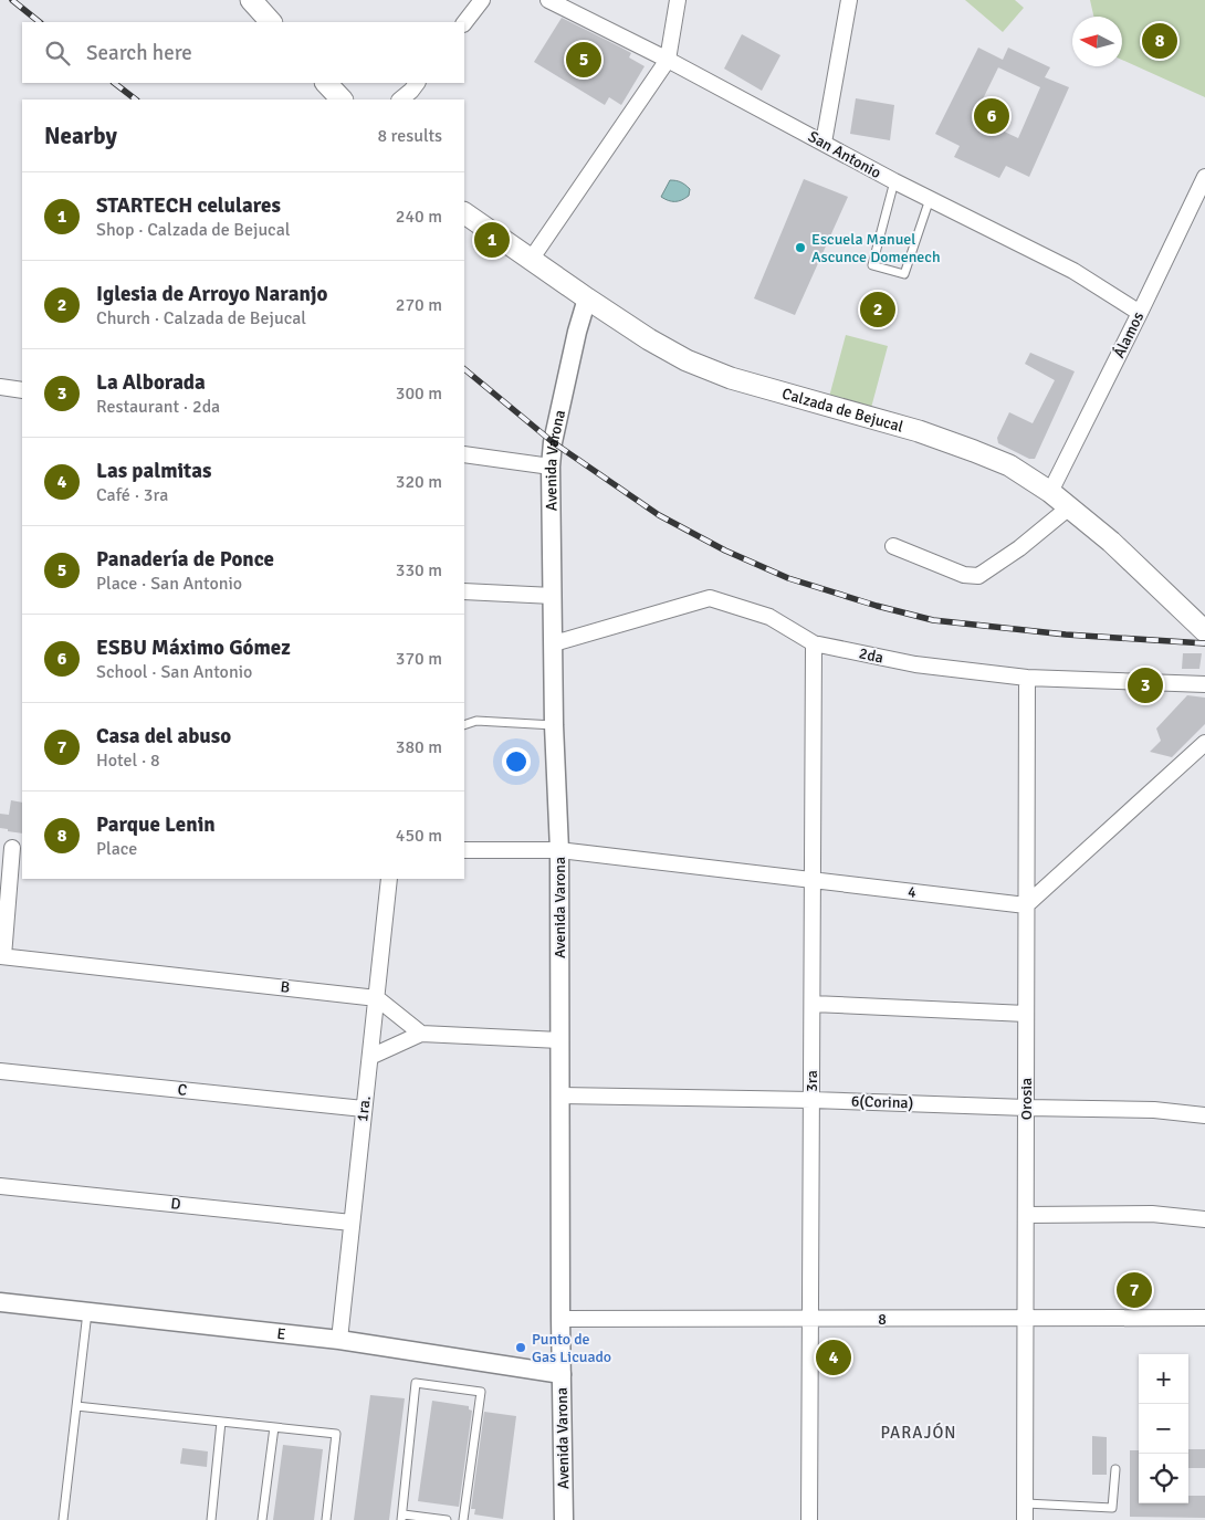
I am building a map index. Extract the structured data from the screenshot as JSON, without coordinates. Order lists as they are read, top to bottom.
{
  "streets": {
    "main road": ["Calzada de Bejucal"],
    "street": [
      "San Antonio",
      "Álamos",
      "Avenida Varona",
      "2da",
      "4",
      "B",
      "3ra",
      "C",
      "Orosia",
      "6(Corina)",
      "1ra.",
      "D",
      "8",
      "E"
    ]
  },
  "crossings": [
    ["San Antonio", "Álamos"],
    ["Álamos", "Calzada de Bejucal"],
    ["Calzada de Bejucal", "Avenida Varona"],
    ["Avenida Varona", "2da"],
    ["Avenida Varona", "4"],
    ["Avenida Varona", "6(Corina)"],
    ["Avenida Varona", "8"],
    ["Avenida Varona", "E"],
    ["2da", "3ra"],
    ["2da", "Orosia"],
    ["4", "3ra"],
    ["4", "Orosia"],
    ["B", "1ra."],
    ["3ra", "6(Corina)"],
    ["3ra", "8"],
    ["C", "1ra."],
    ["Orosia", "6(Corina)"],
    ["Orosia", "8"],
    ["1ra.", "D"],
    ["1ra.", "E"]
  ],
  "districts": ["PARAJÓN"],
  "places": ["Escuela Manuel Ascunce Domenech", "Punto de Gas Licuado"],
  "north": "left",
  "page": {
    "pins": [
      "8",
      "5",
      "6",
      "1",
      "2",
      "3",
      "7",
      "4"
    ],
    "search": "Search here",
    "heading": ["Nearby", "8 results"],
    "list": [
      {
        "mark": "1",
        "name": "STARTECH celulares",
        "note": "Shop · Calzada de Bejucal",
        "value": "240 m"
      },
      {
        "mark": "2",
        "name": "Iglesia de Arroyo Naranjo",
        "note": "Church · Calzada de Bejucal",
        "value": "270 m"
      },
      {
        "mark": "3",
        "name": "La Alborada",
        "note": "Restaurant · 2da",
        "value": "300 m"
      },
      {
        "mark": "4",
        "name": "Las palmitas",
        "note": "Café · 3ra",
        "value": "320 m"
      },
      {
        "mark": "5",
        "name": "Panadería de Ponce",
        "note": "Place · San Antonio",
        "value": "330 m"
      },
      {
        "mark": "6",
        "name": "ESBU Máximo Gómez",
        "note": "School · San Antonio",
        "value": "370 m"
      },
      {
        "mark": "7",
        "name": "Casa del abuso",
        "note": "Hotel · 8",
        "value": "380 m"
      },
      {
        "mark": "8",
        "name": "Parque Lenin",
        "note": "Place",
        "value": "450 m"
      }
    ],
    "map_buttons": ["+", "−"]
  }
}
